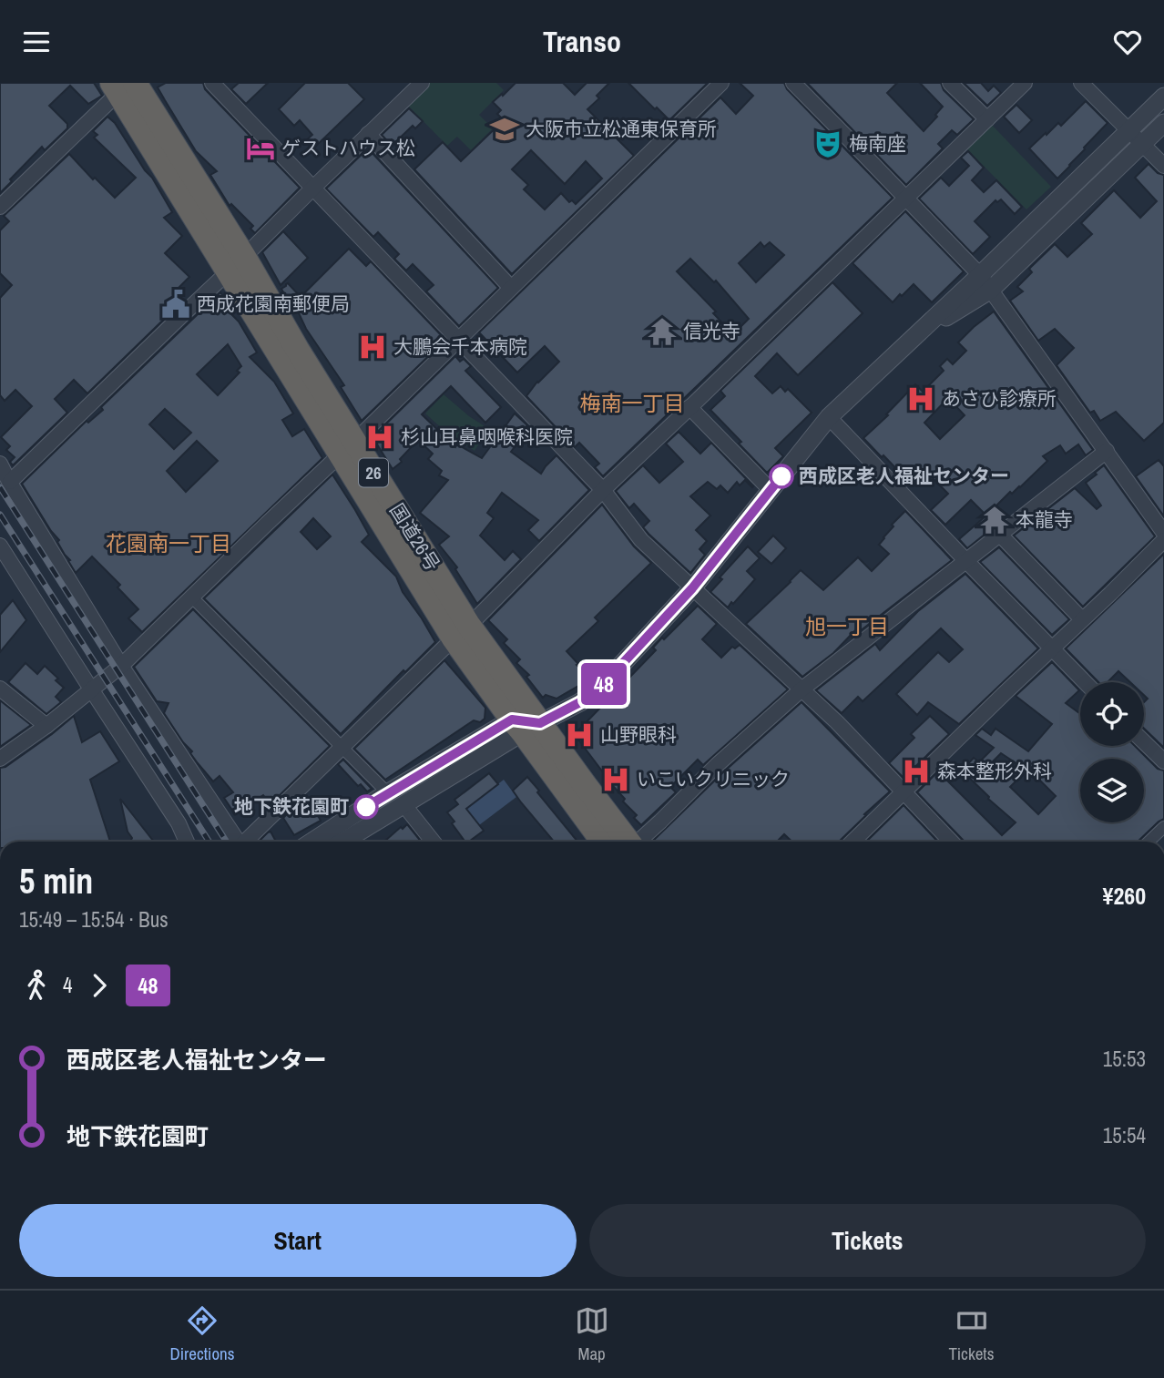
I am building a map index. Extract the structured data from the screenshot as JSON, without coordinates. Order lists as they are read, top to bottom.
{
  "streets": {
    "highway": ["26", "国道26号"]
  },
  "districts": ["梅南一丁目", "花園南一丁目", "旭一丁目"],
  "places": {
    "school or university": ["大阪市立松通東保育所"],
    "theatre": ["梅南座"],
    "hotel": ["ゲストハウス松"],
    "public building": ["西成花園南郵便局"],
    "temple": ["信光寺", "本龍寺"],
    "hospital": [
      "大鵬会千本病院",
      "あさひ診療所",
      "杉山耳鼻咽喉科医院",
      "山野眼科",
      "森本整形外科",
      "いこいクリニック"
    ],
    "other": ["西成区老人福祉センター", "地下鉄花園町"]
  },
  "lines": ["bus line 48"],
  "page": {
    "header": "Transo",
    "on_map": "48",
    "heading": ["5 min", "15:49 – 15:54 · Bus", "¥260"],
    "legs": ["4", "48"],
    "list": [
      {
        "name": "西成区老人福祉センター",
        "value": "15:53"
      },
      {
        "name": "地下鉄花園町",
        "value": "15:54"
      }
    ],
    "buttons": ["Start", "Tickets"],
    "tabs": ["Directions", "Map", "Tickets"]
  }
}
